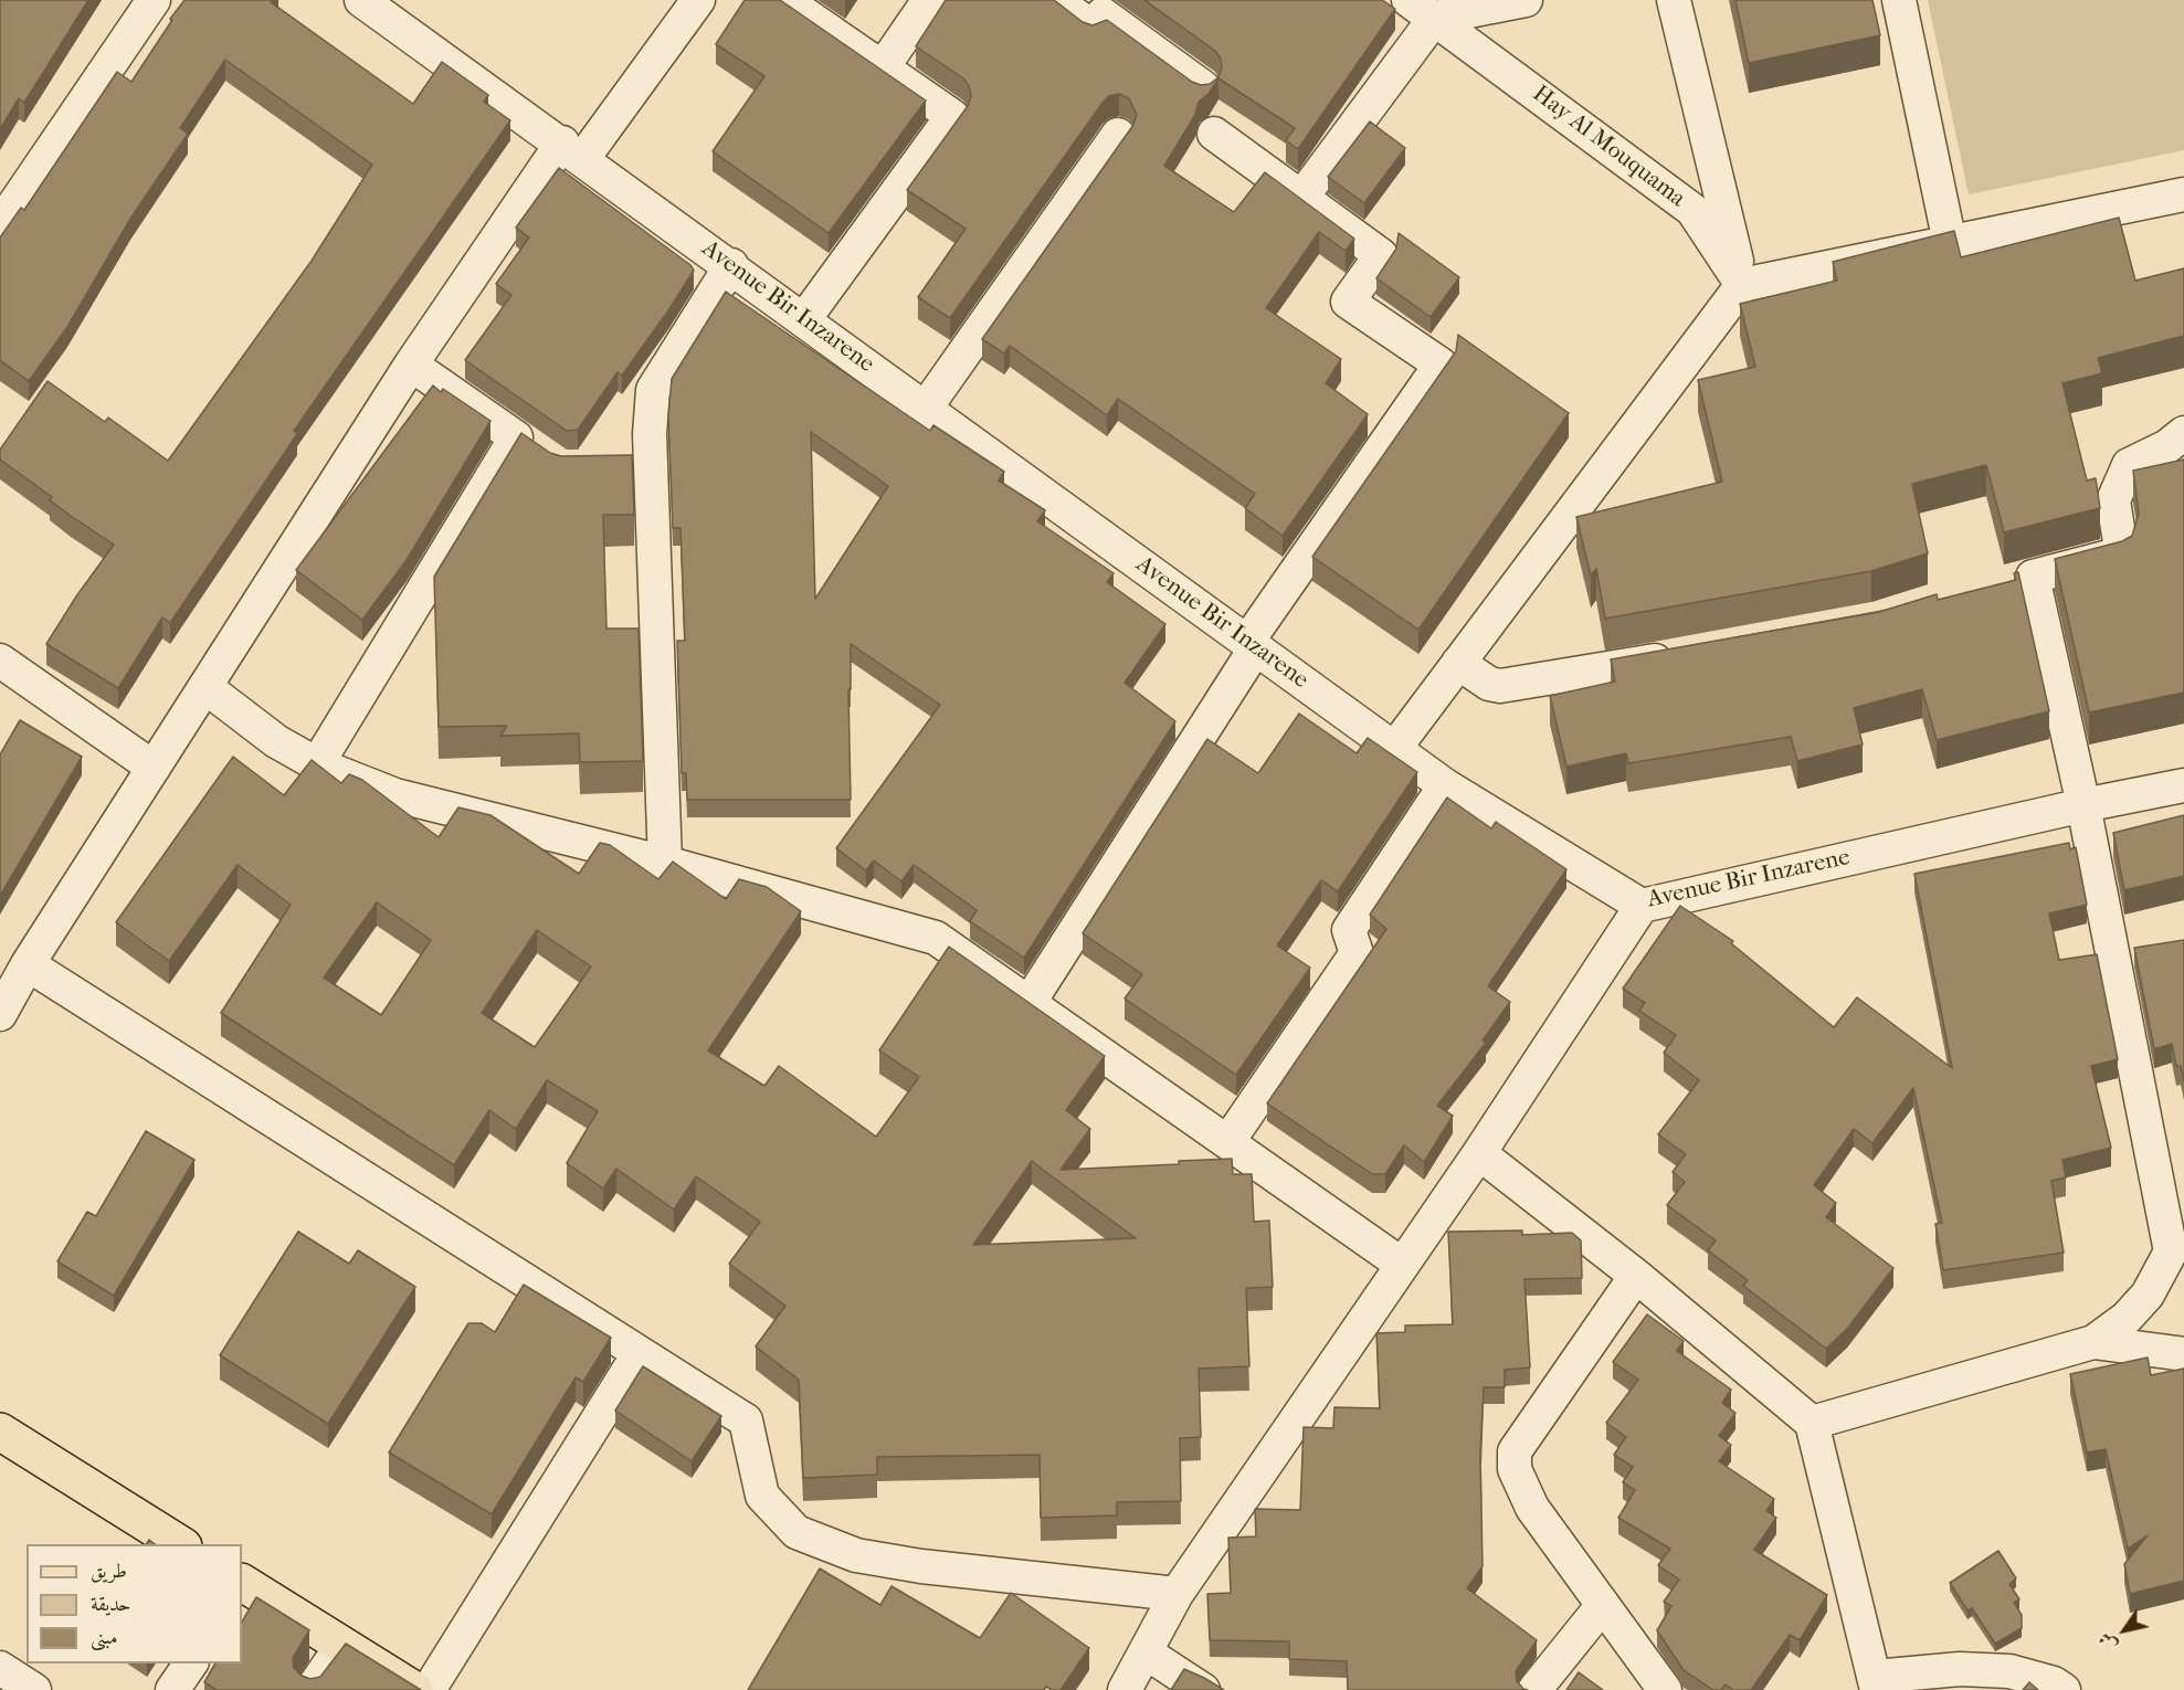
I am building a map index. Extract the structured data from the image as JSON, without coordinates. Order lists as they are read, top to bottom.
{
  "streets": {
    "street": ["Hay Al Mouquama", "Avenue Bir Inzarene"]
  },
  "legend": ["طريق", "حديقة", "مبنى"],
  "north": "bottom left"
}
